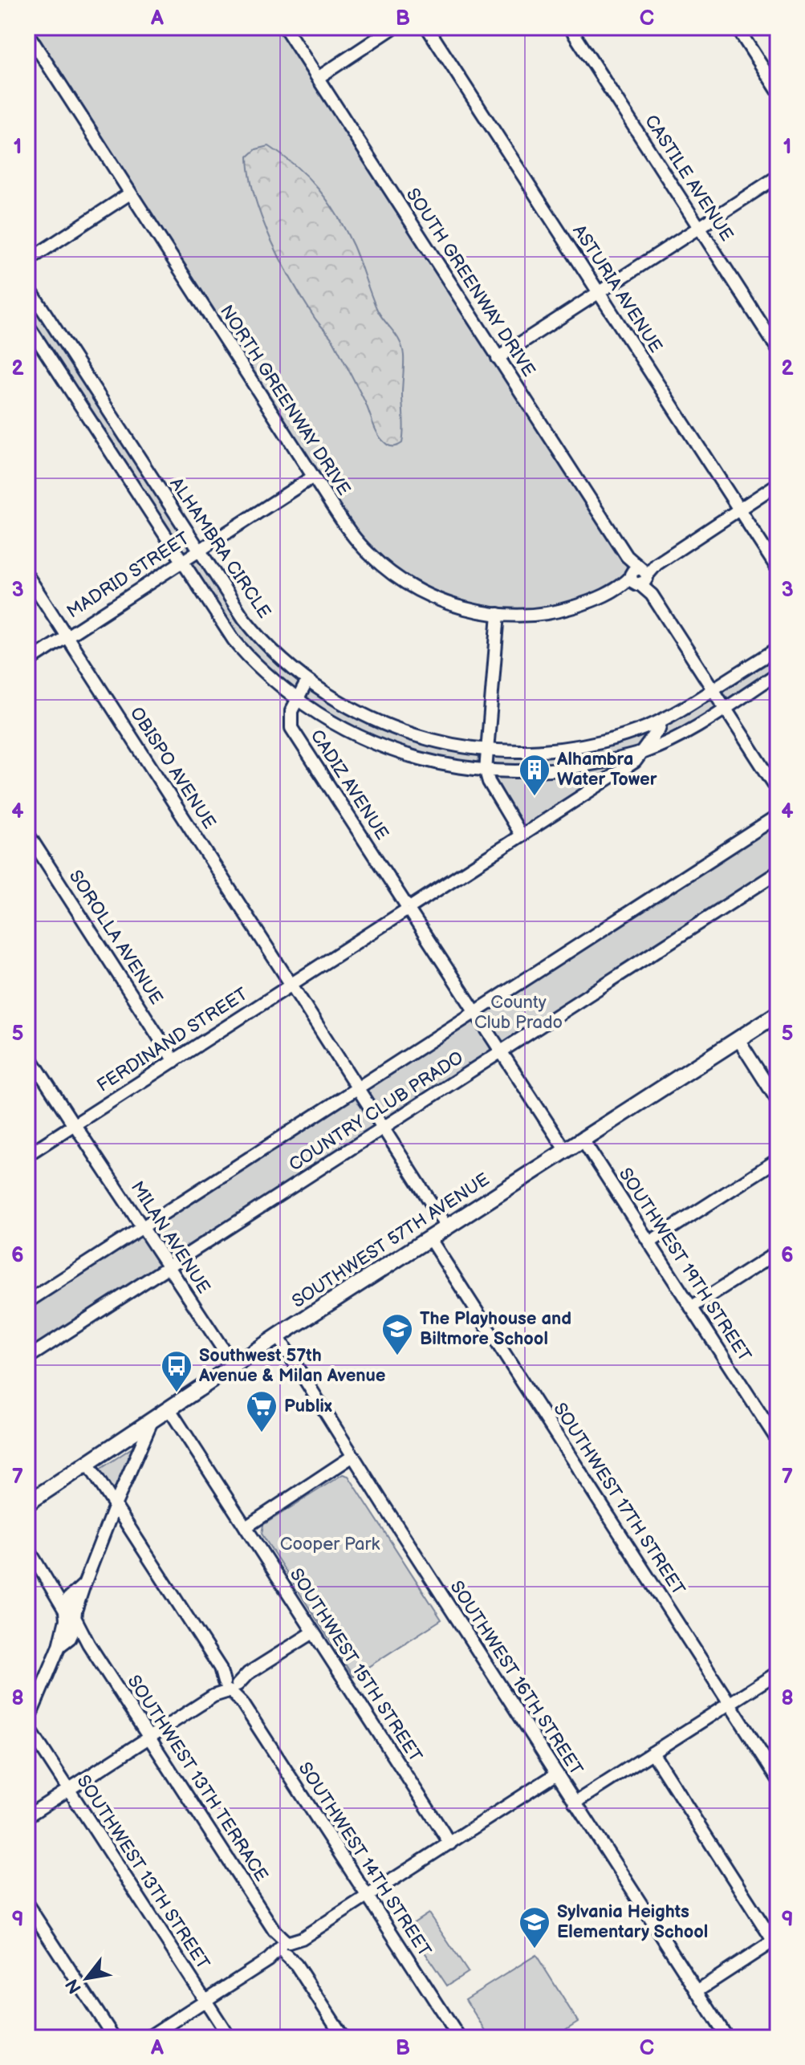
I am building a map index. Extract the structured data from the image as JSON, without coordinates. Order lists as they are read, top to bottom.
{
  "streets": {
    "main road": ["SOUTHWEST 57TH AVENUE"],
    "street": [
      "CASTILE AVENUE",
      "SOUTH GREENWAY DRIVE",
      "ASTURIA AVENUE",
      "NORTH GREENWAY DRIVE",
      "ALHAMBRA CIRCLE",
      "MADRID STREET",
      "OBISPO AVENUE",
      "CADIZ AVENUE",
      "SOROLLA AVENUE",
      "FERDINAND STREET",
      "COUNTRY CLUB PRADO",
      "MILAN AVENUE",
      "SOUTHWEST 19TH STREET",
      "SOUTHWEST 17TH STREET",
      "SOUTHWEST 15TH STREET",
      "SOUTHWEST 16TH STREET",
      "SOUTHWEST 13TH TERRACE",
      "SOUTHWEST 14TH STREET",
      "SOUTHWEST 13TH STREET"
    ]
  },
  "crossings": [
    ["SOUTH GREENWAY DRIVE", "NORTH GREENWAY DRIVE"],
    ["ASTURIA AVENUE", "NORTH GREENWAY DRIVE"],
    ["NORTH GREENWAY DRIVE", "MADRID STREET"],
    ["ALHAMBRA CIRCLE", "MADRID STREET"],
    ["ALHAMBRA CIRCLE", "CADIZ AVENUE"],
    ["MADRID STREET", "OBISPO AVENUE"],
    ["OBISPO AVENUE", "FERDINAND STREET"],
    ["OBISPO AVENUE", "COUNTRY CLUB PRADO"],
    ["OBISPO AVENUE", "SOUTHWEST 57TH AVENUE"],
    ["CADIZ AVENUE", "FERDINAND STREET"],
    ["CADIZ AVENUE", "COUNTRY CLUB PRADO"],
    ["CADIZ AVENUE", "SOUTHWEST 57TH AVENUE"],
    ["SOROLLA AVENUE", "FERDINAND STREET"],
    ["FERDINAND STREET", "MILAN AVENUE"],
    ["COUNTRY CLUB PRADO", "MILAN AVENUE"],
    ["MILAN AVENUE", "SOUTHWEST 57TH AVENUE"],
    ["SOUTHWEST 57TH AVENUE", "SOUTHWEST 19TH STREET"],
    ["SOUTHWEST 57TH AVENUE", "SOUTHWEST 17TH STREET"],
    ["SOUTHWEST 57TH AVENUE", "SOUTHWEST 15TH STREET"],
    ["SOUTHWEST 57TH AVENUE", "SOUTHWEST 16TH STREET"],
    ["SOUTHWEST 57TH AVENUE", "SOUTHWEST 14TH STREET"]
  ],
  "parks": ["County Club Prado", "Cooper Park"],
  "places": {
    "building": ["Alhambra Water Tower"],
    "school or university": ["The Playhouse and Biltmore School", "Sylvania Heights Elementary School"],
    "bus stop": ["Southwest 57th Avenue & Milan Avenue"],
    "supermarket": ["Publix"]
  },
  "north": "bottom left",
  "grid": {
    "columns": ["A", "B", "C"],
    "rows": [
      "1",
      "2",
      "3",
      "4",
      "5",
      "6",
      "7",
      "8",
      "9"
    ]
  }
}
